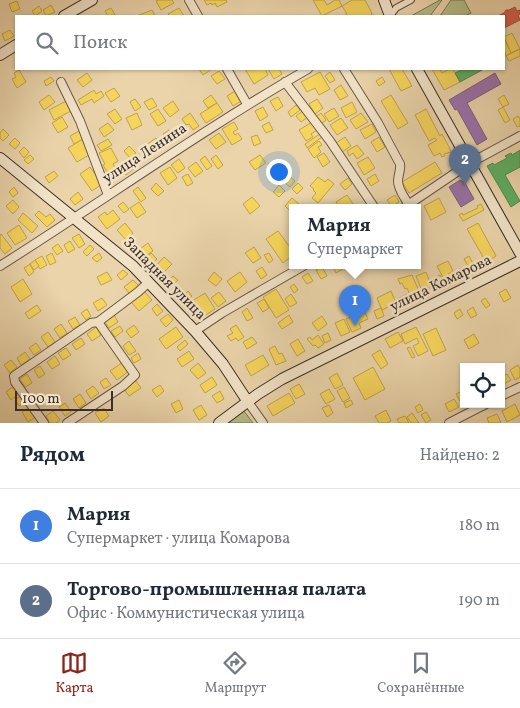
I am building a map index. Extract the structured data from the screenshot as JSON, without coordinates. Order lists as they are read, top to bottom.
{
  "streets": {
    "main road": ["Западная улица", "улица Комарова"],
    "street": ["улица Ленина"]
  },
  "crossings": [
    ["улица Ленина", "Западная улица"],
    ["Западная улица", "улица Комарова"]
  ],
  "scale_bar": "100 m",
  "page": {
    "search": "Поиск",
    "pins": ["2", "1"],
    "popup": ["Мария", "Супермаркет"],
    "scale": "100 m",
    "heading": ["Рядом", "Найдено: 2"],
    "list": [
      {
        "mark": "1",
        "name": "Мария",
        "note": "Супермаркет · улица Комарова",
        "value": "180 m"
      },
      {
        "mark": "2",
        "name": "Торгово-промышленная палата",
        "note": "Офис · Коммунистическая улица",
        "value": "190 m"
      }
    ],
    "nav": ["Карта", "Маршрут", "Сохранённые"]
  }
}
